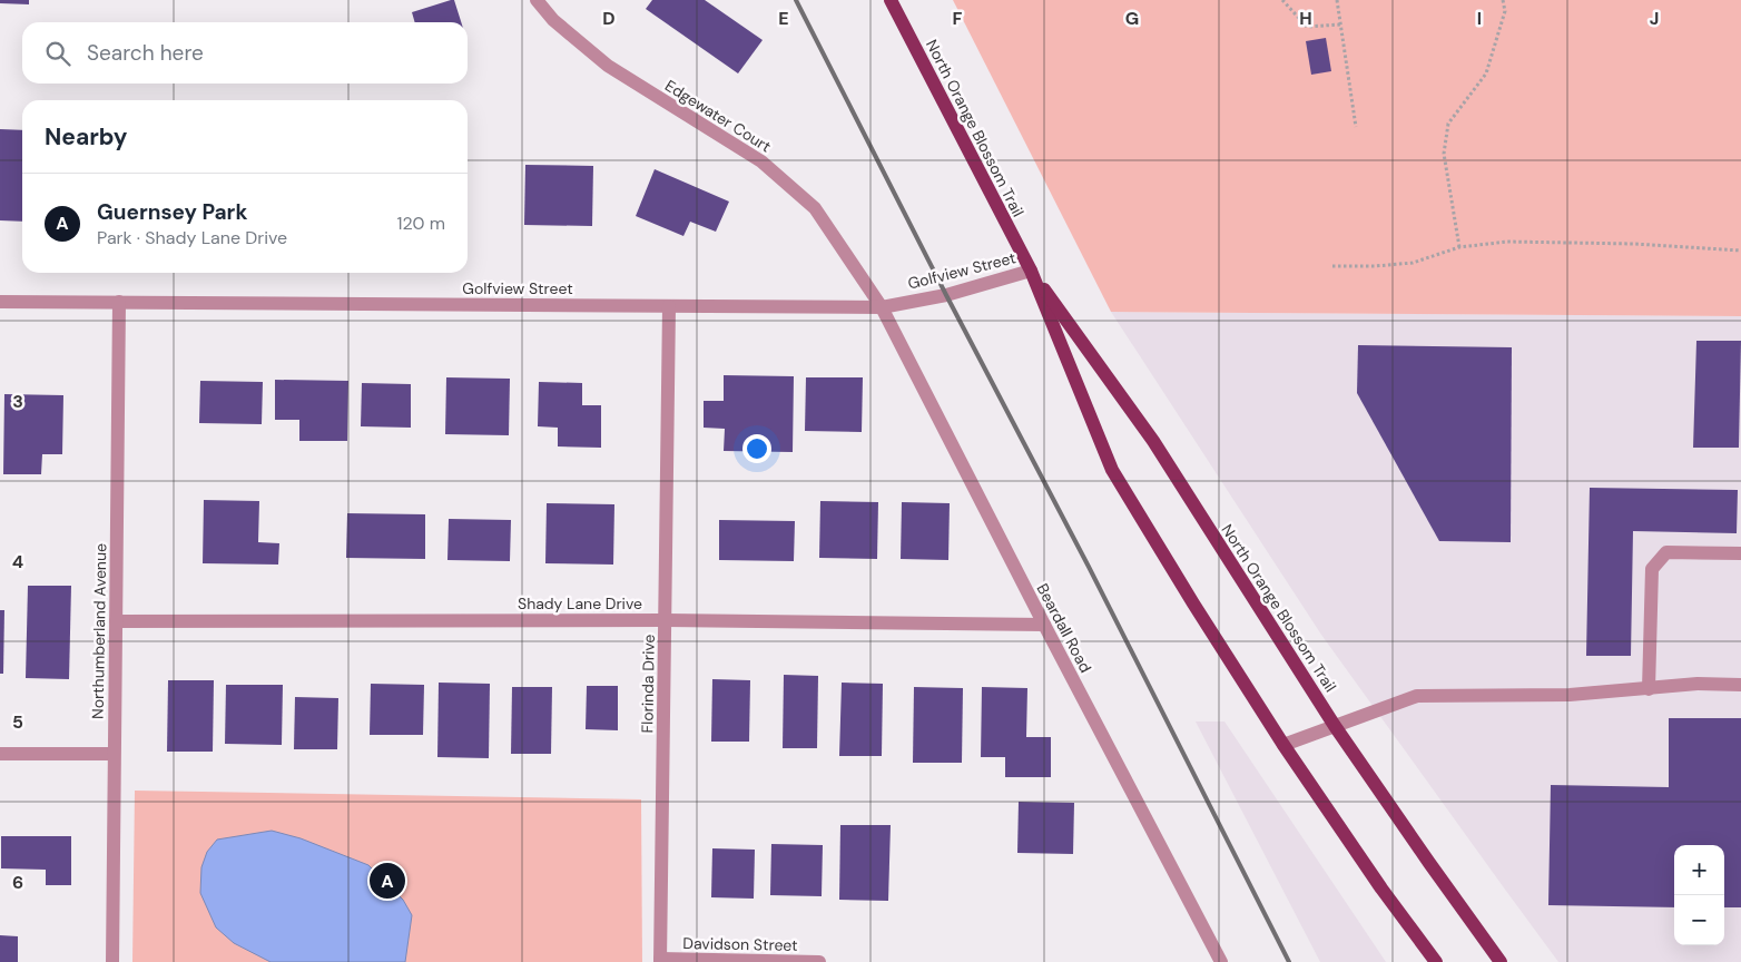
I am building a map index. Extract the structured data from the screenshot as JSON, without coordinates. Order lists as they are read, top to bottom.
{
  "streets": {
    "main road": ["North Orange Blossom Trail"],
    "street": [
      "Edgewater Court",
      "Golfview Street",
      "Shady Lane Drive",
      "Beardall Road",
      "Northumberland Avenue",
      "Florinda Drive",
      "Davidson Street"
    ]
  },
  "crossings": [
    ["Edgewater Court", "Golfview Street"],
    ["Edgewater Court", "Beardall Road"],
    ["North Orange Blossom Trail", "Golfview Street"],
    ["Golfview Street", "Beardall Road"],
    ["Golfview Street", "Northumberland Avenue"],
    ["Golfview Street", "Florinda Drive"],
    ["Shady Lane Drive", "Beardall Road"],
    ["Shady Lane Drive", "Northumberland Avenue"],
    ["Shady Lane Drive", "Florinda Drive"],
    ["Florinda Drive", "Davidson Street"]
  ],
  "page": {
    "search": "Search here",
    "heading": "Nearby",
    "list": [
      {
        "mark": "A",
        "name": "Guernsey Park",
        "note": "Park · Shady Lane Drive",
        "value": "120 m"
      }
    ],
    "map_buttons": ["+", "−"],
    "pins": "A"
  },
  "grid": {
    "columns": [
      "D",
      "E",
      "F",
      "G",
      "H",
      "I",
      "J"
    ],
    "rows": [
      "3",
      "4",
      "5",
      "6"
    ]
  }
}
